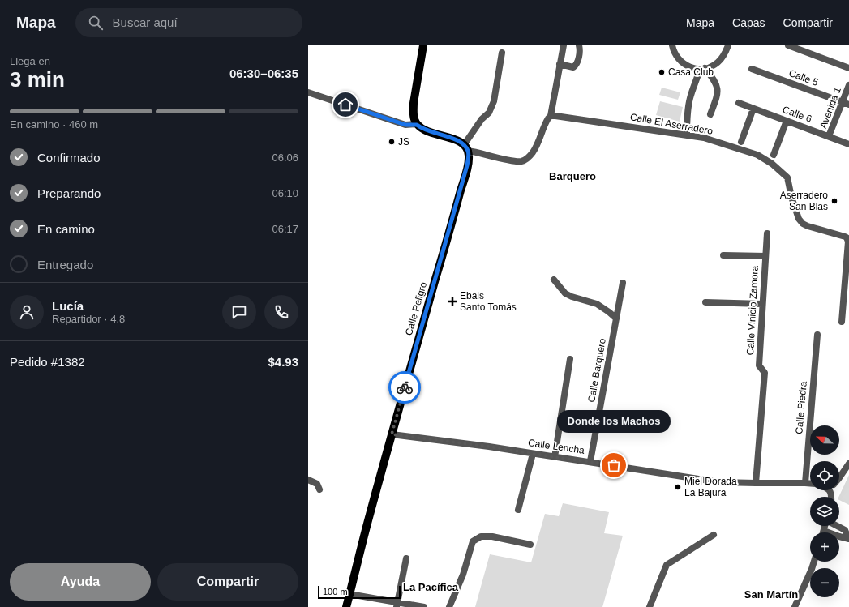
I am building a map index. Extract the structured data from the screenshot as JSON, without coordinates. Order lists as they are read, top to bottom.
{
  "streets": {
    "main road": ["Calle Peligro"],
    "street": [
      "Calle 5",
      "Avenida 1",
      "Calle 6",
      "Calle El Aserradero",
      "Calle Vinicio Zamora",
      "Calle Barquero",
      "Calle Piedra",
      "Calle Lencha"
    ]
  },
  "crossings": [
    ["Calle 5", "Avenida 1"],
    ["Avenida 1", "Calle 6"],
    ["Calle Peligro", "Calle Lencha"],
    ["Calle Vinicio Zamora", "Calle Lencha"],
    ["Calle Barquero", "Calle Lencha"],
    ["Calle Piedra", "Calle Lencha"]
  ],
  "districts": ["Barquero", "La Pacífica", "San Martín"],
  "places": {
    "other": [
      "Casa Club",
      "JS",
      "Aserradero San Blas",
      "Donde los Machos",
      "Miel Dorada La Bajura"
    ],
    "health": ["Ebais Santo Tomás"]
  },
  "scale_bar": "100 m",
  "north": "left",
  "page": {
    "header": "Mapa",
    "search": "Buscar aquí",
    "nav": ["Mapa", "Capas", "Compartir"],
    "heading": ["3 min", "Llega en", "06:30–06:35"],
    "panel": [
      "Lucía",
      "Repartidor · 4.8",
      "Pedido #1382",
      "$4.93"
    ],
    "bar": "En camino · 460 m",
    "list": [
      ["Confirmado", "06:06"],
      ["Preparando", "06:10"],
      ["En camino", "06:17"],
      "Entregado"
    ],
    "bubble": "Donde los Machos",
    "map_buttons": ["+", "−"],
    "buttons": ["Ayuda", "Compartir"],
    "scale": "100 m"
  }
}
